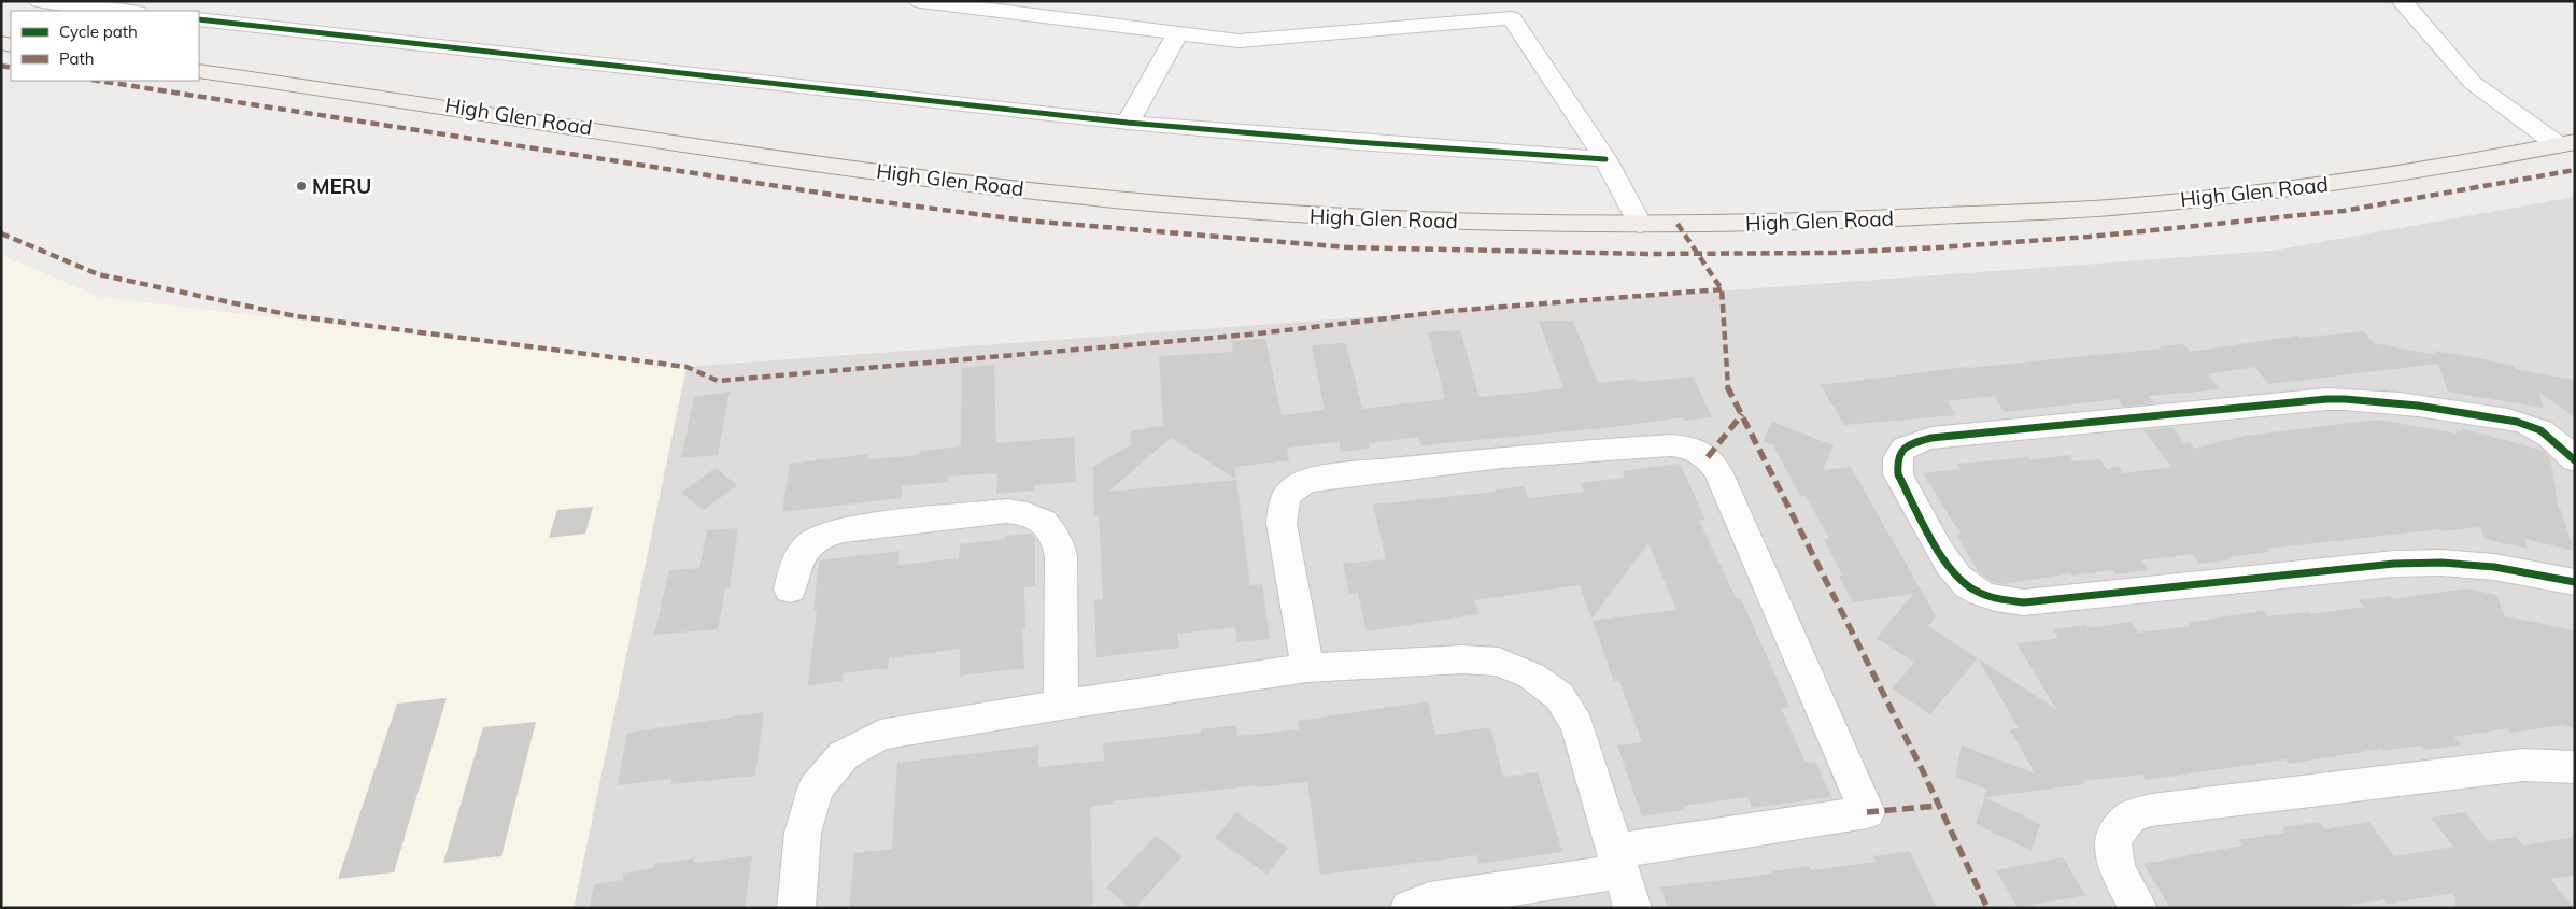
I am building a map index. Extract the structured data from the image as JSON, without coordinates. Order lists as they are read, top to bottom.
{
  "streets": {
    "main road": ["High Glen Road"]
  },
  "places": ["MERU"],
  "legend": ["Cycle path", "Path"]
}
